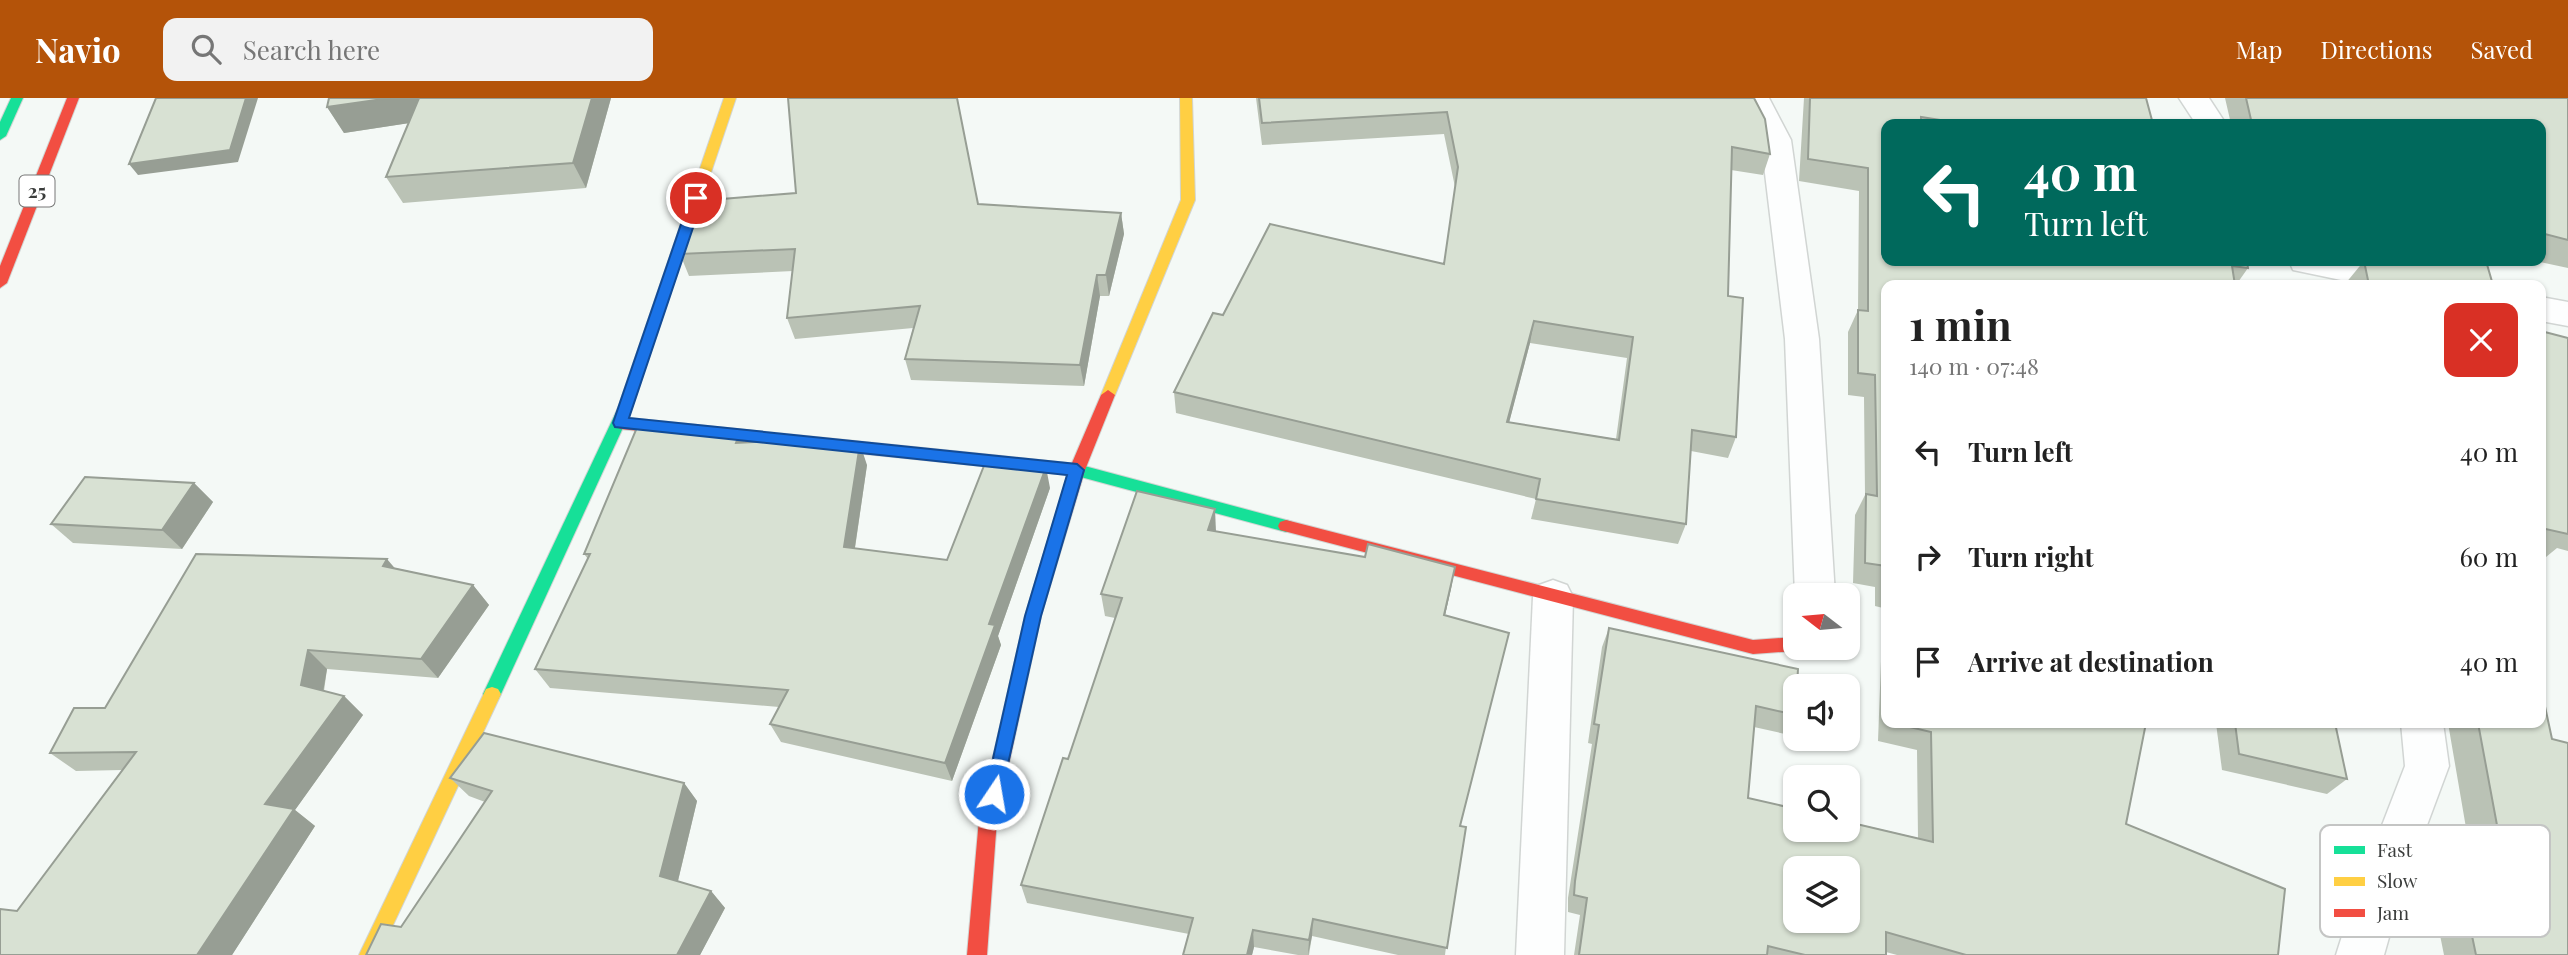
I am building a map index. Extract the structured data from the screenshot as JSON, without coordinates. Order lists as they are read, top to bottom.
{
  "streets": {
    "street": ["25"]
  },
  "legend": ["Fast", "Slow", "Jam"],
  "north": "left",
  "page": {
    "header": "Navio",
    "search": "Search here",
    "nav": ["Map", "Directions", "Saved"],
    "turn": ["40 m", "Turn left"],
    "heading": ["1 min", "140 m · 07:48"],
    "list": [
      {
        "name": "Turn left",
        "value": "40 m"
      },
      {
        "name": "Turn right",
        "value": "60 m"
      },
      {
        "name": "Arrive at destination",
        "value": "40 m"
      }
    ]
  }
}
